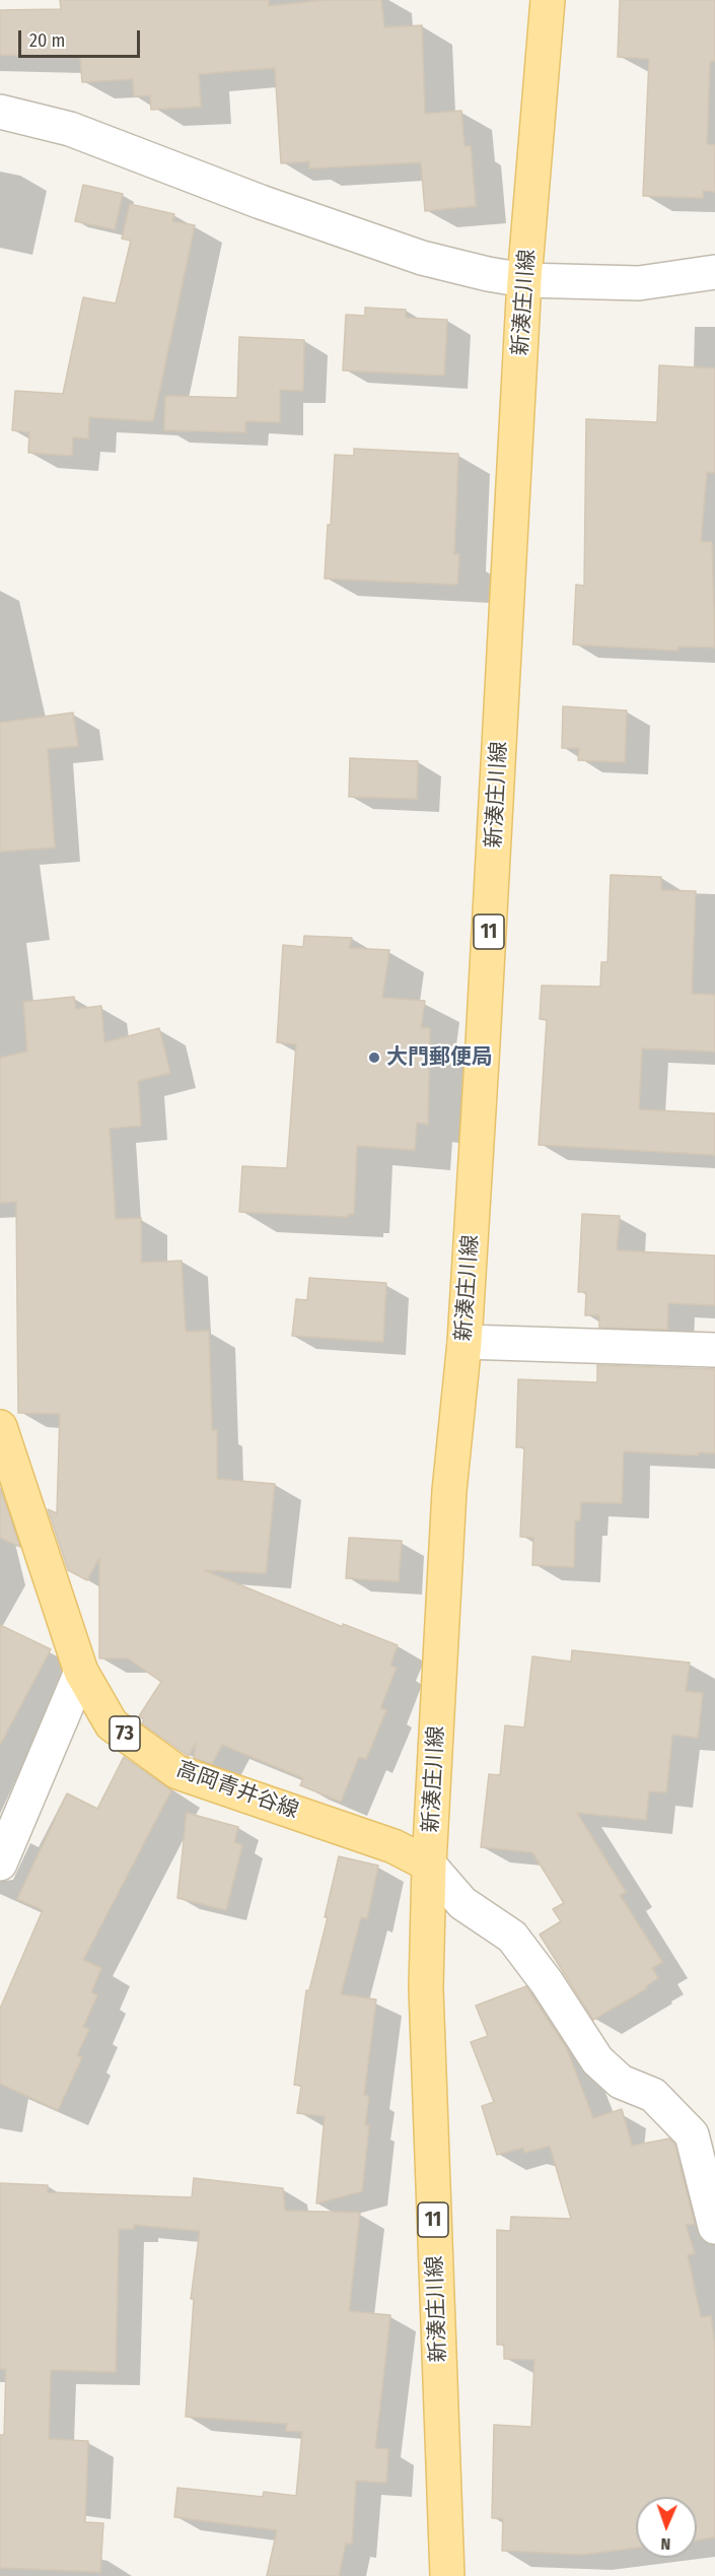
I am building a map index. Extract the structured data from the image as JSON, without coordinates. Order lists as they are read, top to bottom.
{
  "streets": {
    "main road": [
      "新湊庄川線",
      "11",
      "73",
      "高岡青井谷線"
    ]
  },
  "crossings": [
    ["新湊庄川線", "高岡青井谷線"]
  ],
  "places": ["大門郵便局"],
  "scale_bar": "20 m",
  "north": "bottom"
}
